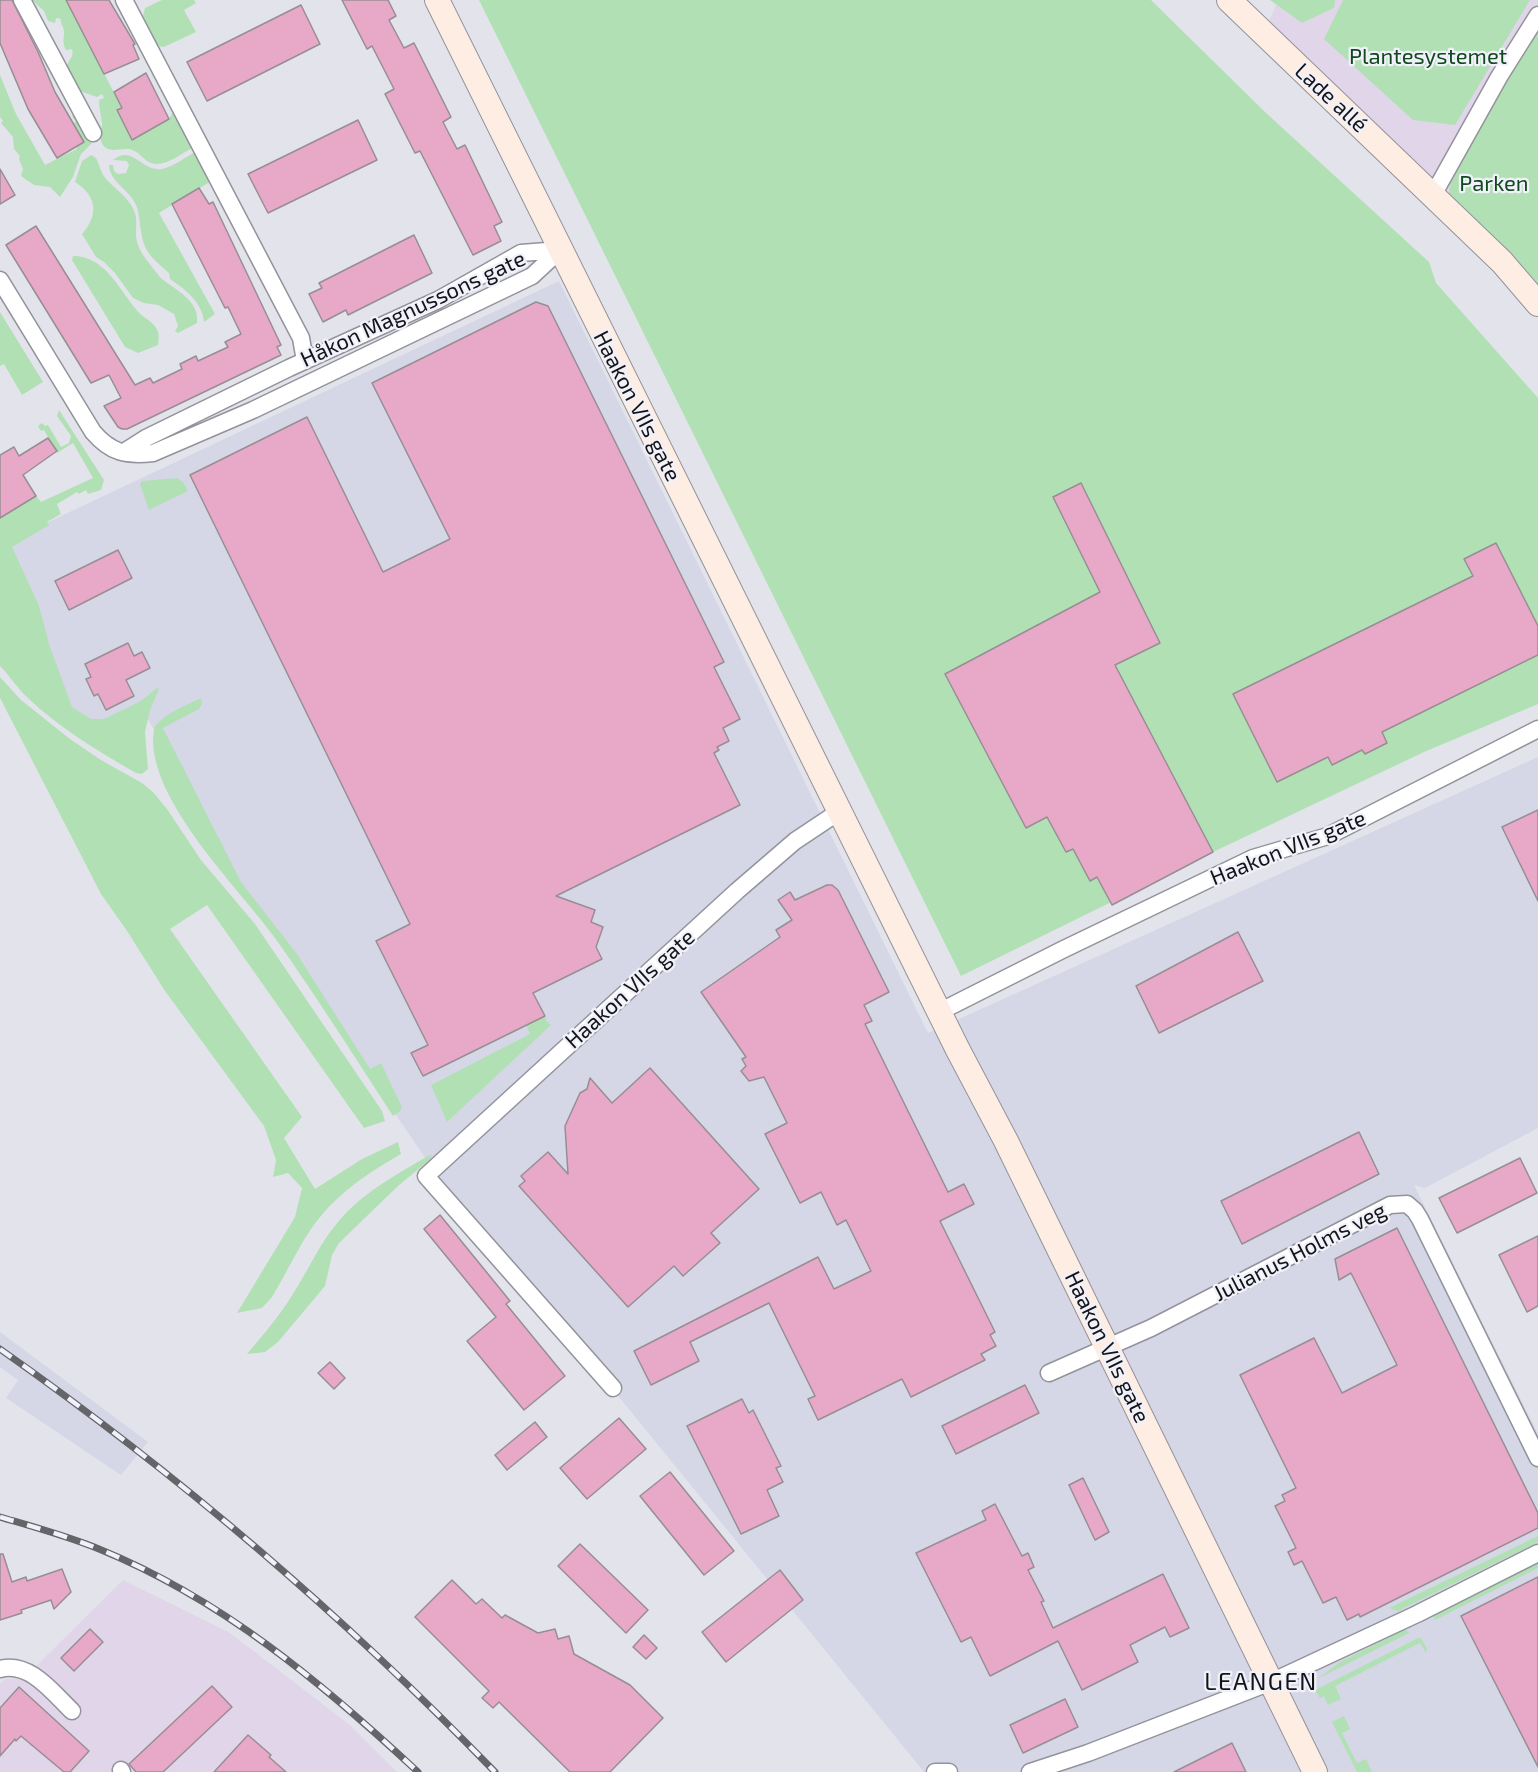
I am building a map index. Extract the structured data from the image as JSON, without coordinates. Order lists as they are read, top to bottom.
{
  "streets": {
    "main road": ["Lade allé", "Haakon VIIs gate"],
    "street": ["Håkon Magnussons gate", "Julianus Holms veg"]
  },
  "crossings": [
    ["Håkon Magnussons gate", "Haakon VIIs gate"],
    ["Haakon VIIs gate", "Julianus Holms veg"]
  ],
  "districts": ["LEANGEN"],
  "parks": ["Plantesystemet", "Parken"]
}
